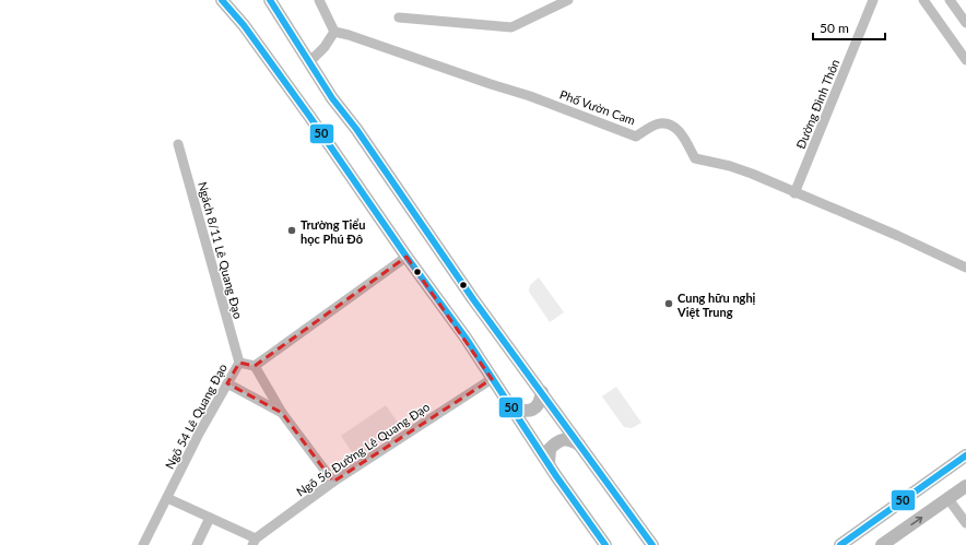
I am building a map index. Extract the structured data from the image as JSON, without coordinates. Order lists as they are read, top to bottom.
{
  "streets": {
    "street": [
      "Đường Đình Thôn",
      "Phố Vườn Cam",
      "Ngách 8/11 Lê Quang Đạo",
      "Ngõ 54 Lê Quang Đạo",
      "Ngõ 56 Đường Lê Quang Đạo"
    ]
  },
  "crossings": [
    ["Đường Đình Thôn", "Phố Vườn Cam"],
    ["Ngách 8/11 Lê Quang Đạo", "Ngõ 54 Lê Quang Đạo"]
  ],
  "places": ["Trường Tiểu học Phú Đô", "Cung hữu nghị Việt Trung"],
  "lines": ["transit line 50"],
  "scale_bar": "50 m"
}
